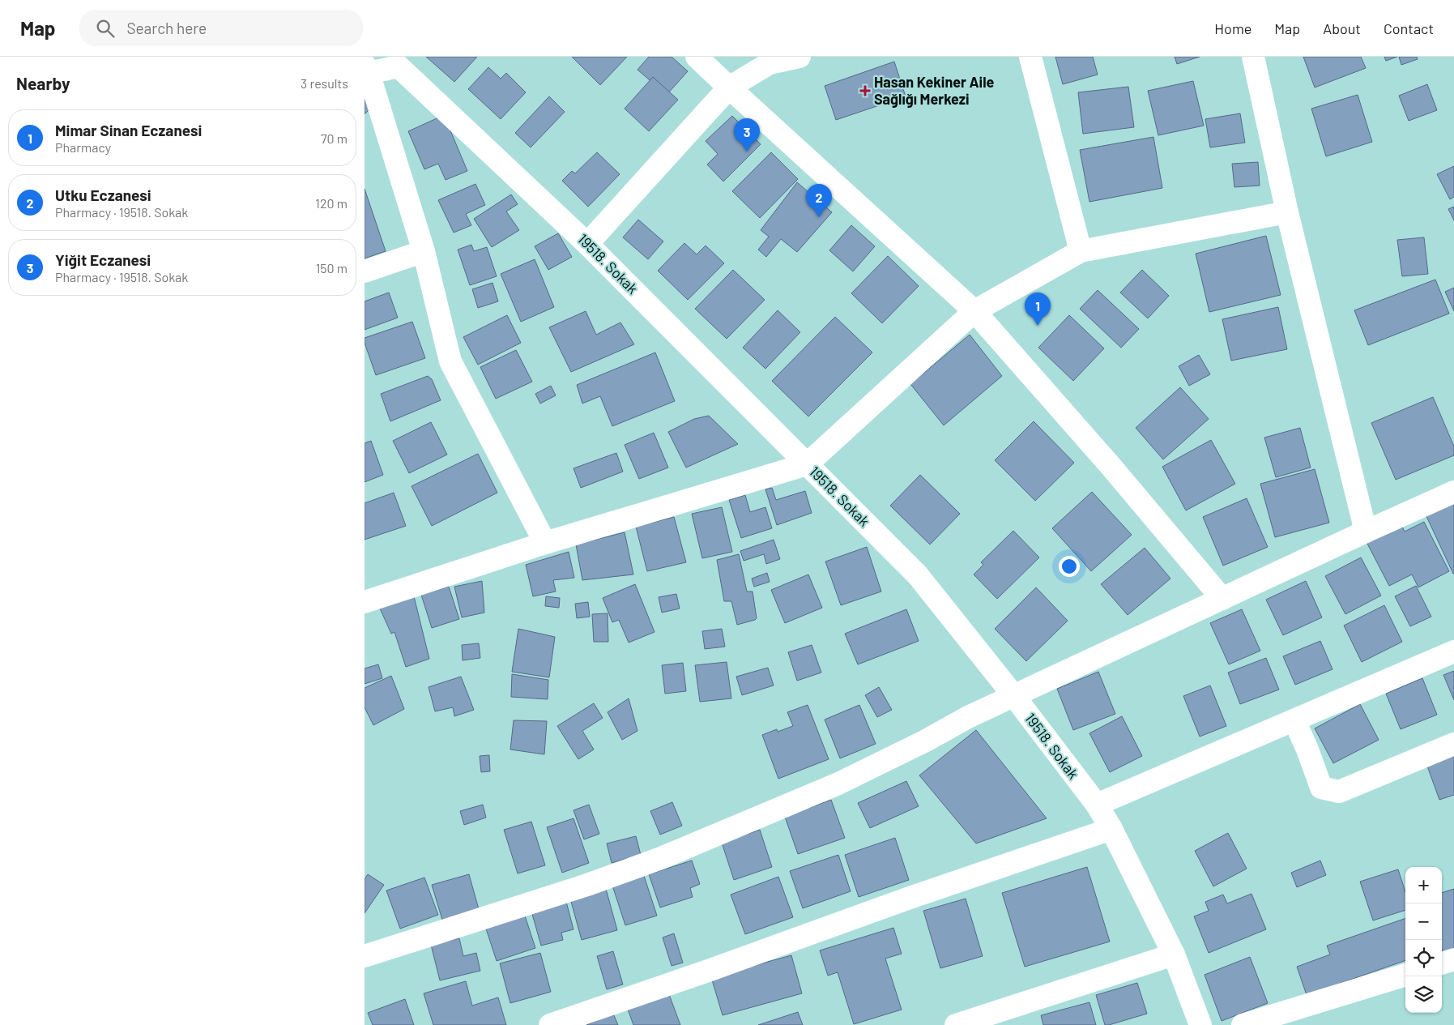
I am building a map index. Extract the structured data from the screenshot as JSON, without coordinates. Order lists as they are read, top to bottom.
{
  "streets": {
    "street": ["19518. Sokak"]
  },
  "places": {
    "health": ["Hasan Kekiner Aile Sağlığı Merkezi"]
  },
  "page": {
    "header": "Map",
    "search": "Search here",
    "nav": [
      "Home",
      "Map",
      "About",
      "Contact"
    ],
    "heading": ["Nearby", "3 results"],
    "list": [
      {
        "mark": "1",
        "name": "Mimar Sinan Eczanesi",
        "note": "Pharmacy",
        "value": "70 m"
      },
      {
        "mark": "2",
        "name": "Utku Eczanesi",
        "note": "Pharmacy · 19518. Sokak",
        "value": "120 m"
      },
      {
        "mark": "3",
        "name": "Yiğit Eczanesi",
        "note": "Pharmacy · 19518. Sokak",
        "value": "150 m"
      }
    ],
    "pins": ["3", "2", "1"],
    "map_buttons": ["+", "−"]
  }
}
